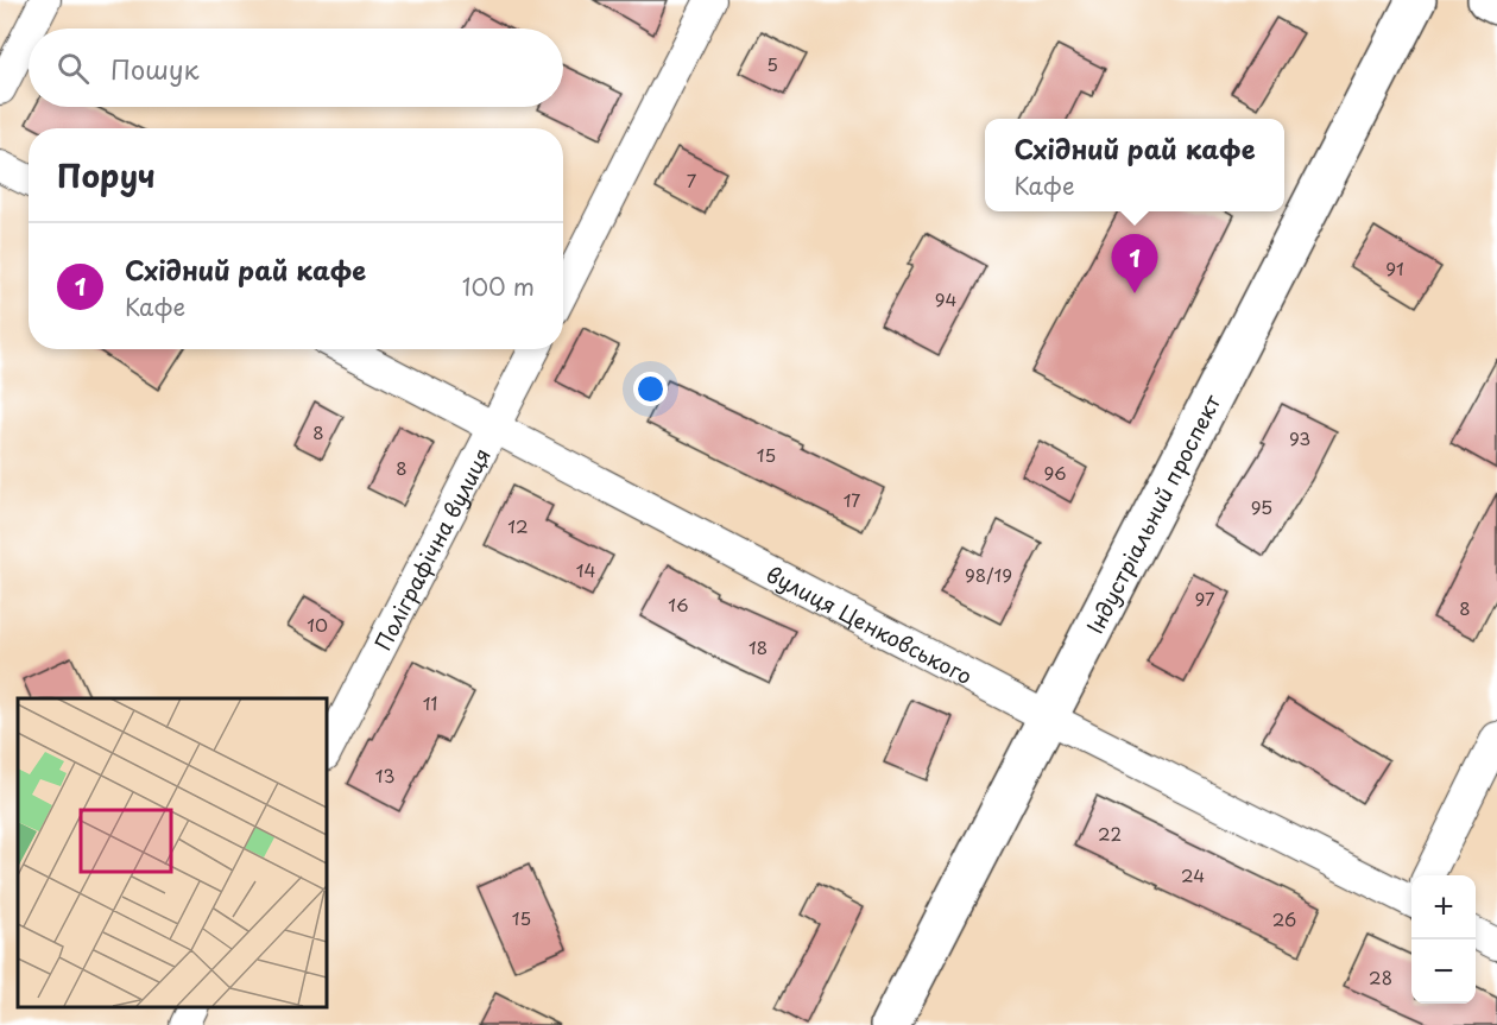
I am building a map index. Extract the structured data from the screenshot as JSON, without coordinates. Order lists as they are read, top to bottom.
{
  "streets": {
    "street": ["Індустріальний проспект", "Поліграфічна вулиця", "вулиця Ценковського"]
  },
  "crossings": [
    ["Індустріальний проспект", "вулиця Ценковського"],
    ["Поліграфічна вулиця", "вулиця Ценковського"]
  ],
  "house_numbers": [
    "5",
    "7",
    "91",
    "94",
    "8",
    "93",
    "15",
    "8",
    "96",
    "17",
    "95",
    "12",
    "14",
    "98/19",
    "97",
    "16",
    "8",
    "10",
    "18",
    "11",
    "13",
    "22",
    "24",
    "15",
    "26",
    "28"
  ],
  "page": {
    "search": "Пошук",
    "popup": ["Східний рай кафе", "Кафе"],
    "heading": "Поруч",
    "list": [
      {
        "mark": "1",
        "name": "Східний рай кафе",
        "note": "Кафе",
        "value": "100 m"
      }
    ],
    "pins": "1",
    "map_buttons": ["+", "−"]
  }
}
